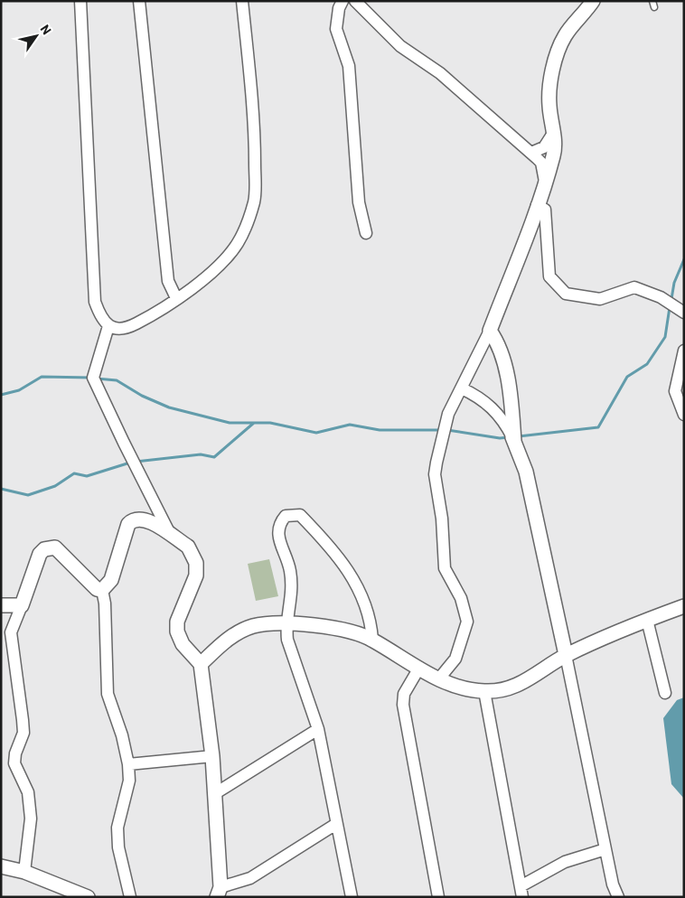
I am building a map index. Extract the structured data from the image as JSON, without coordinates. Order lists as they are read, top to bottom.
{
  "north": "top right"
}
